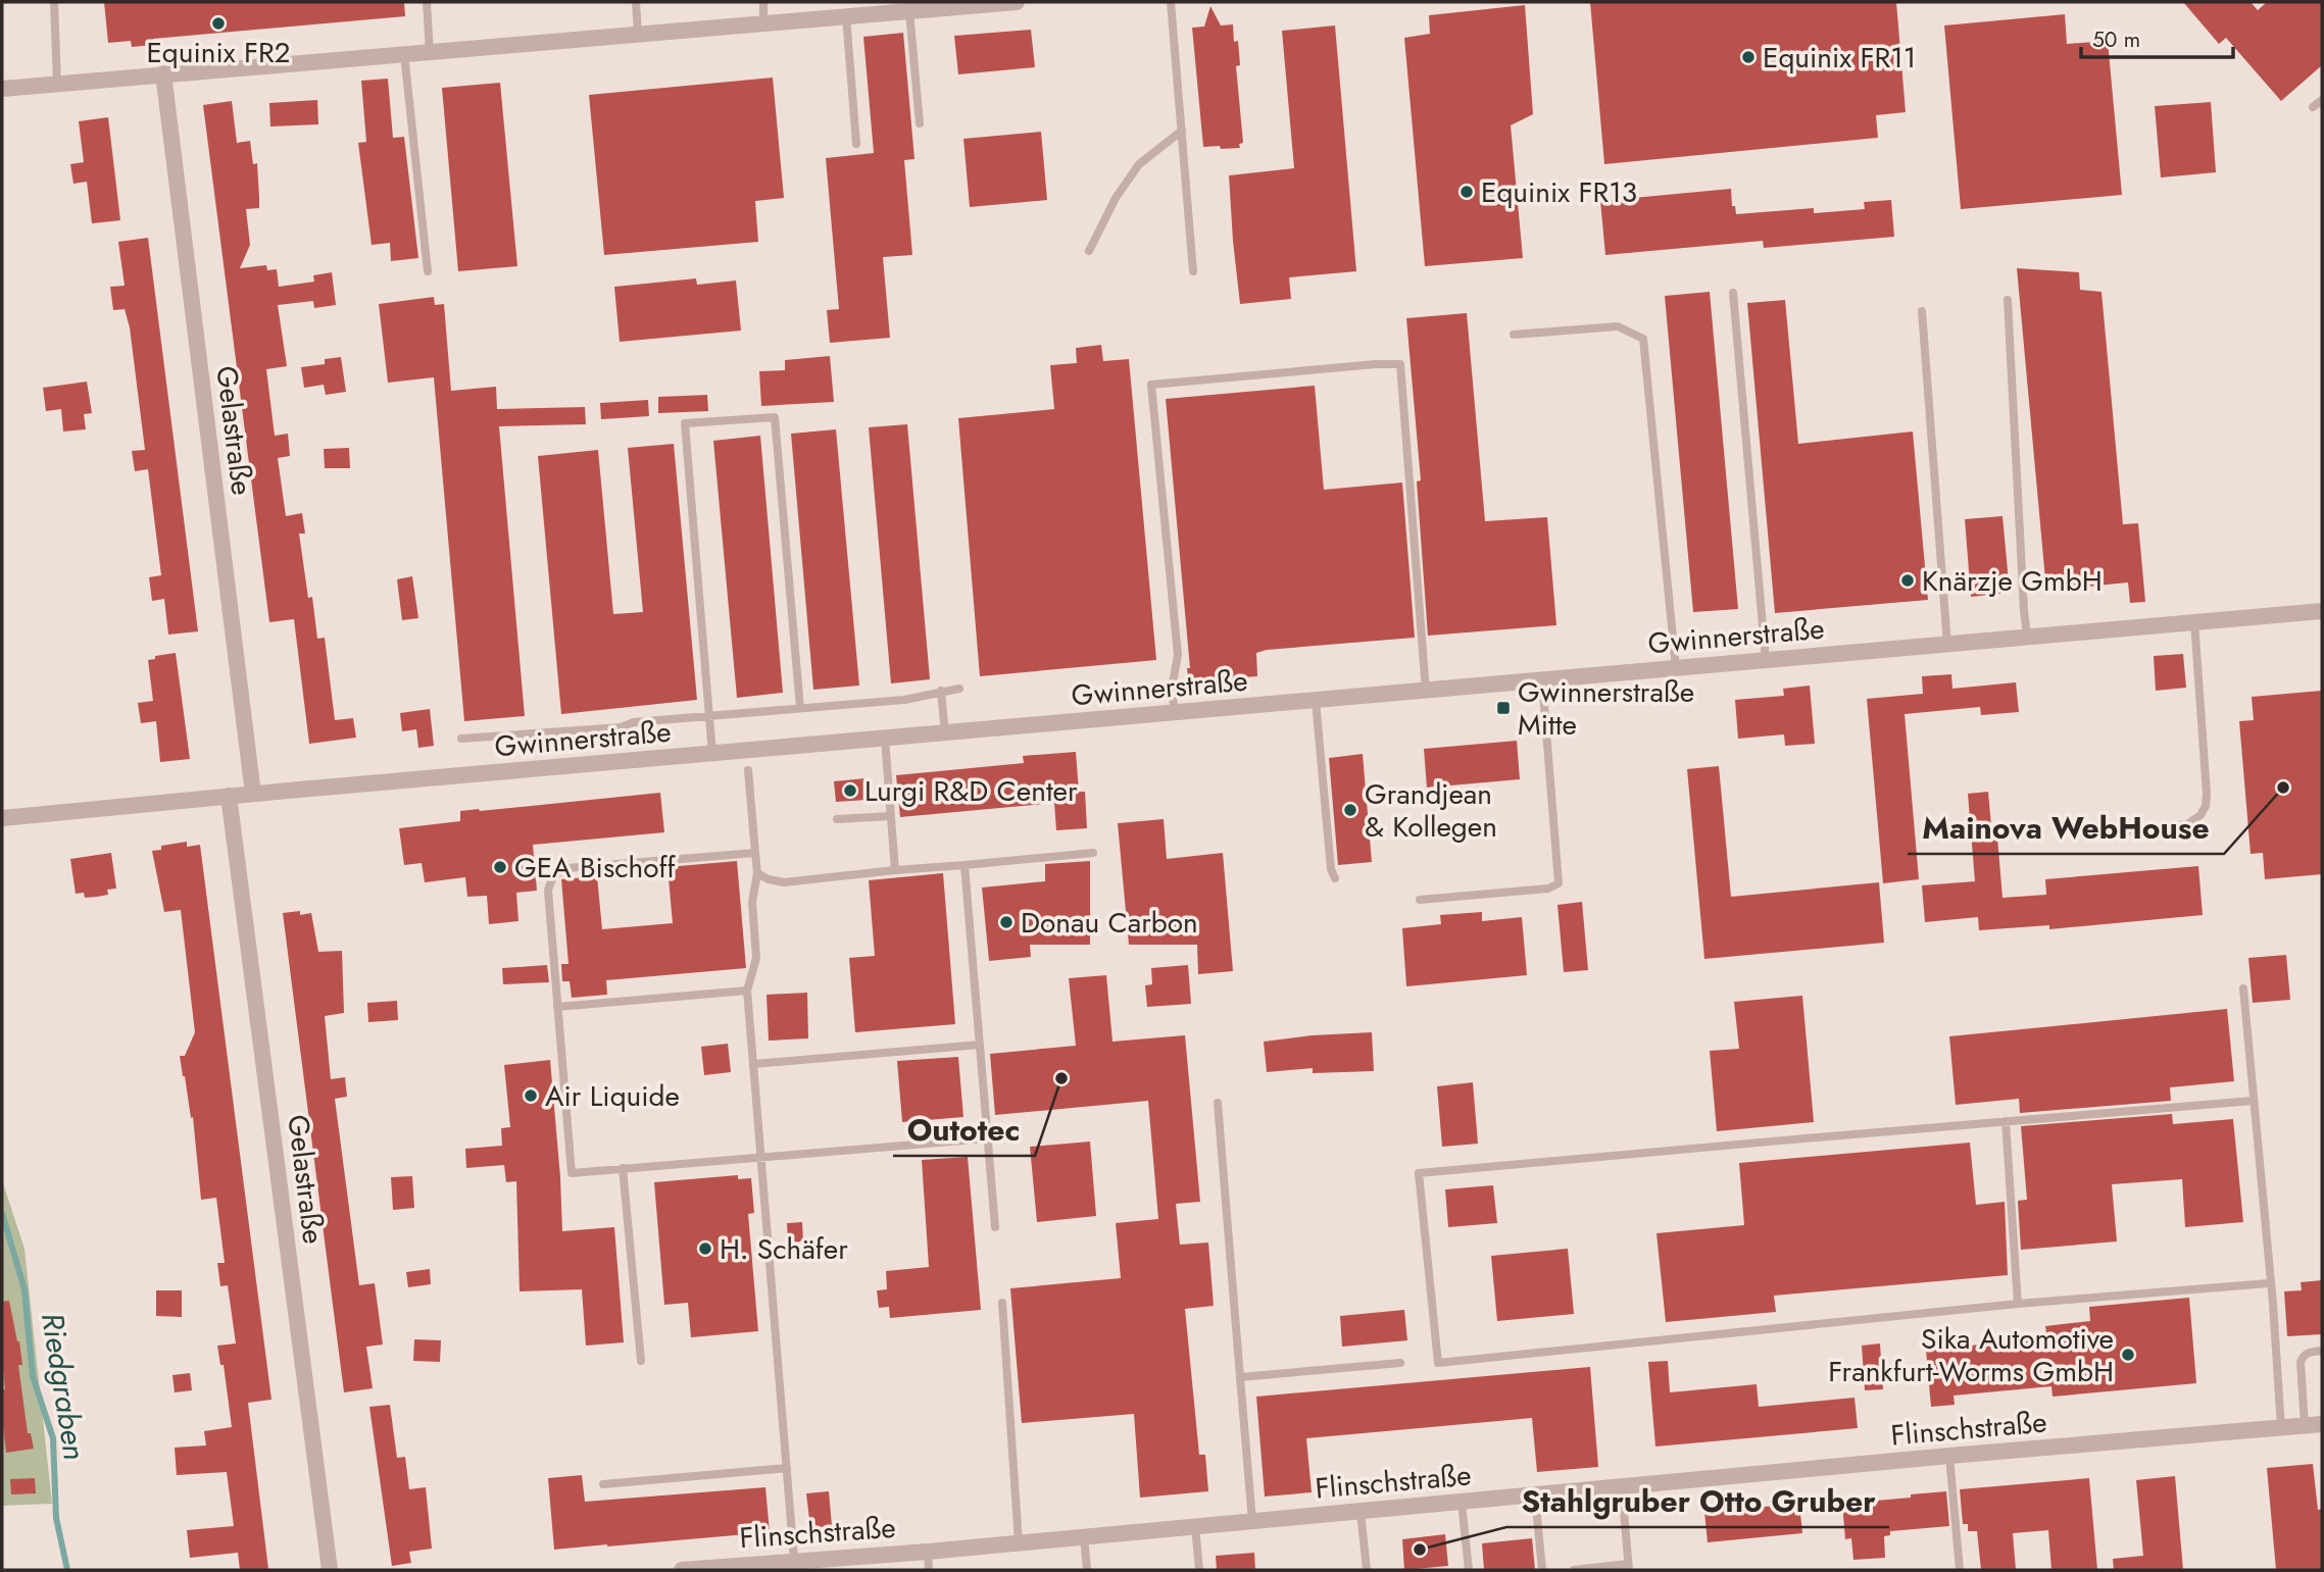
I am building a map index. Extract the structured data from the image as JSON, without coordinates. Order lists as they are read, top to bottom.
{
  "streets": {
    "street": ["Gelastraße", "Gwinnerstraße", "Flinschstraße"]
  },
  "crossings": [
    ["Gelastraße", "Gwinnerstraße"]
  ],
  "water": ["Riedgraben"],
  "places": {
    "other": [
      "Equinix FR2",
      "Equinix FR11",
      "Equinix FR13",
      "Knärzje GmbH",
      "Mainova WebHouse",
      "Lurgi R&D Center",
      "Grandjean & Kollegen",
      "GEA Bischoff",
      "Donau Carbon",
      "Outotec",
      "Air Liquide",
      "H. Schäfer",
      "Sika Automotive Frankfurt-Worms GmbH",
      "Stahlgruber Otto Gruber"
    ],
    "transit": ["Gwinnerstraße Mitte"]
  },
  "scale_bar": "50 m"
}
